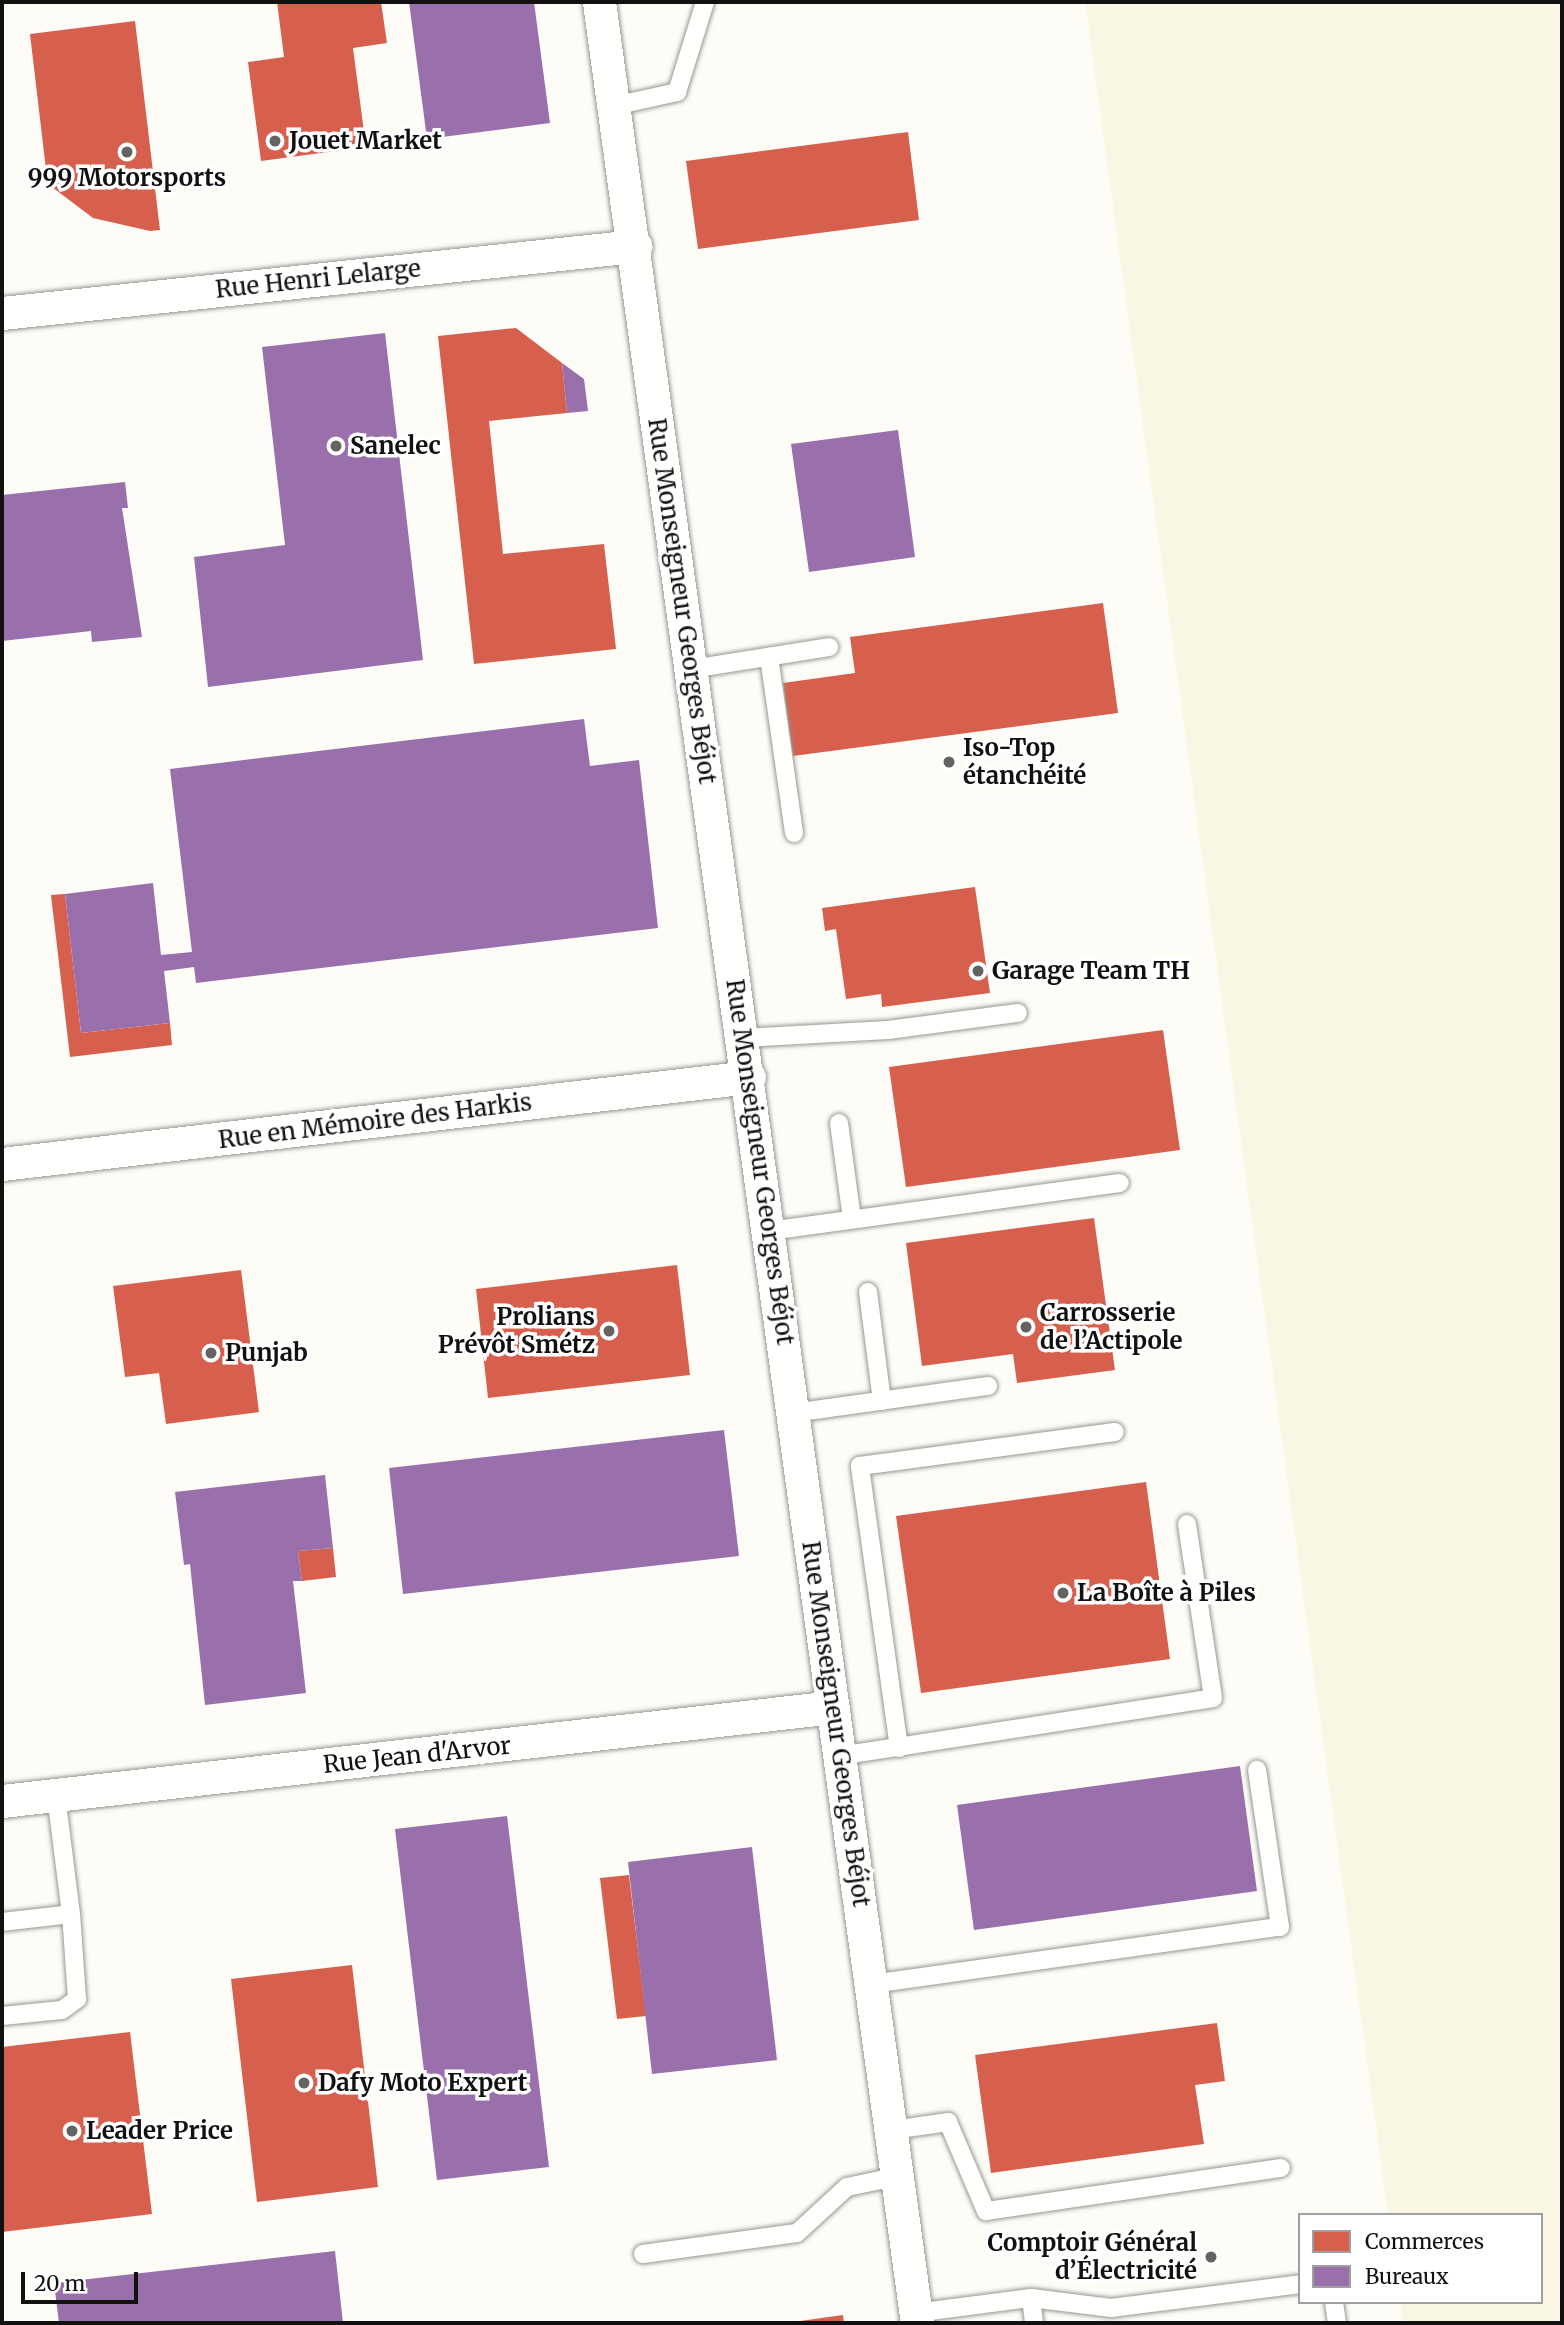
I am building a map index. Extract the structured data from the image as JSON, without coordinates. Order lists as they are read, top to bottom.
{
  "streets": {
    "street": [
      "Rue Henri Lelarge",
      "Rue Monseigneur Georges Béjot",
      "Rue en Mémoire des Harkis",
      "Rue Jean d'Arvor"
    ]
  },
  "crossings": [
    ["Rue Henri Lelarge", "Rue Monseigneur Georges Béjot"],
    ["Rue Monseigneur Georges Béjot", "Rue en Mémoire des Harkis"],
    ["Rue Monseigneur Georges Béjot", "Rue Jean d'Arvor"]
  ],
  "places": [
    "Jouet Market",
    "999 Motorsports",
    "Sanelec",
    "Iso-Top étanchéité",
    "Garage Team TH",
    "Carrosserie de l’Actipole",
    "Prolians Prévôt Smétz",
    "Punjab",
    "La Boîte à Piles",
    "Dafy Moto Expert",
    "Leader Price",
    "Comptoir Général d’Électricité"
  ],
  "legend": ["Commerces", "Bureaux"],
  "scale_bar": "20 m"
}
